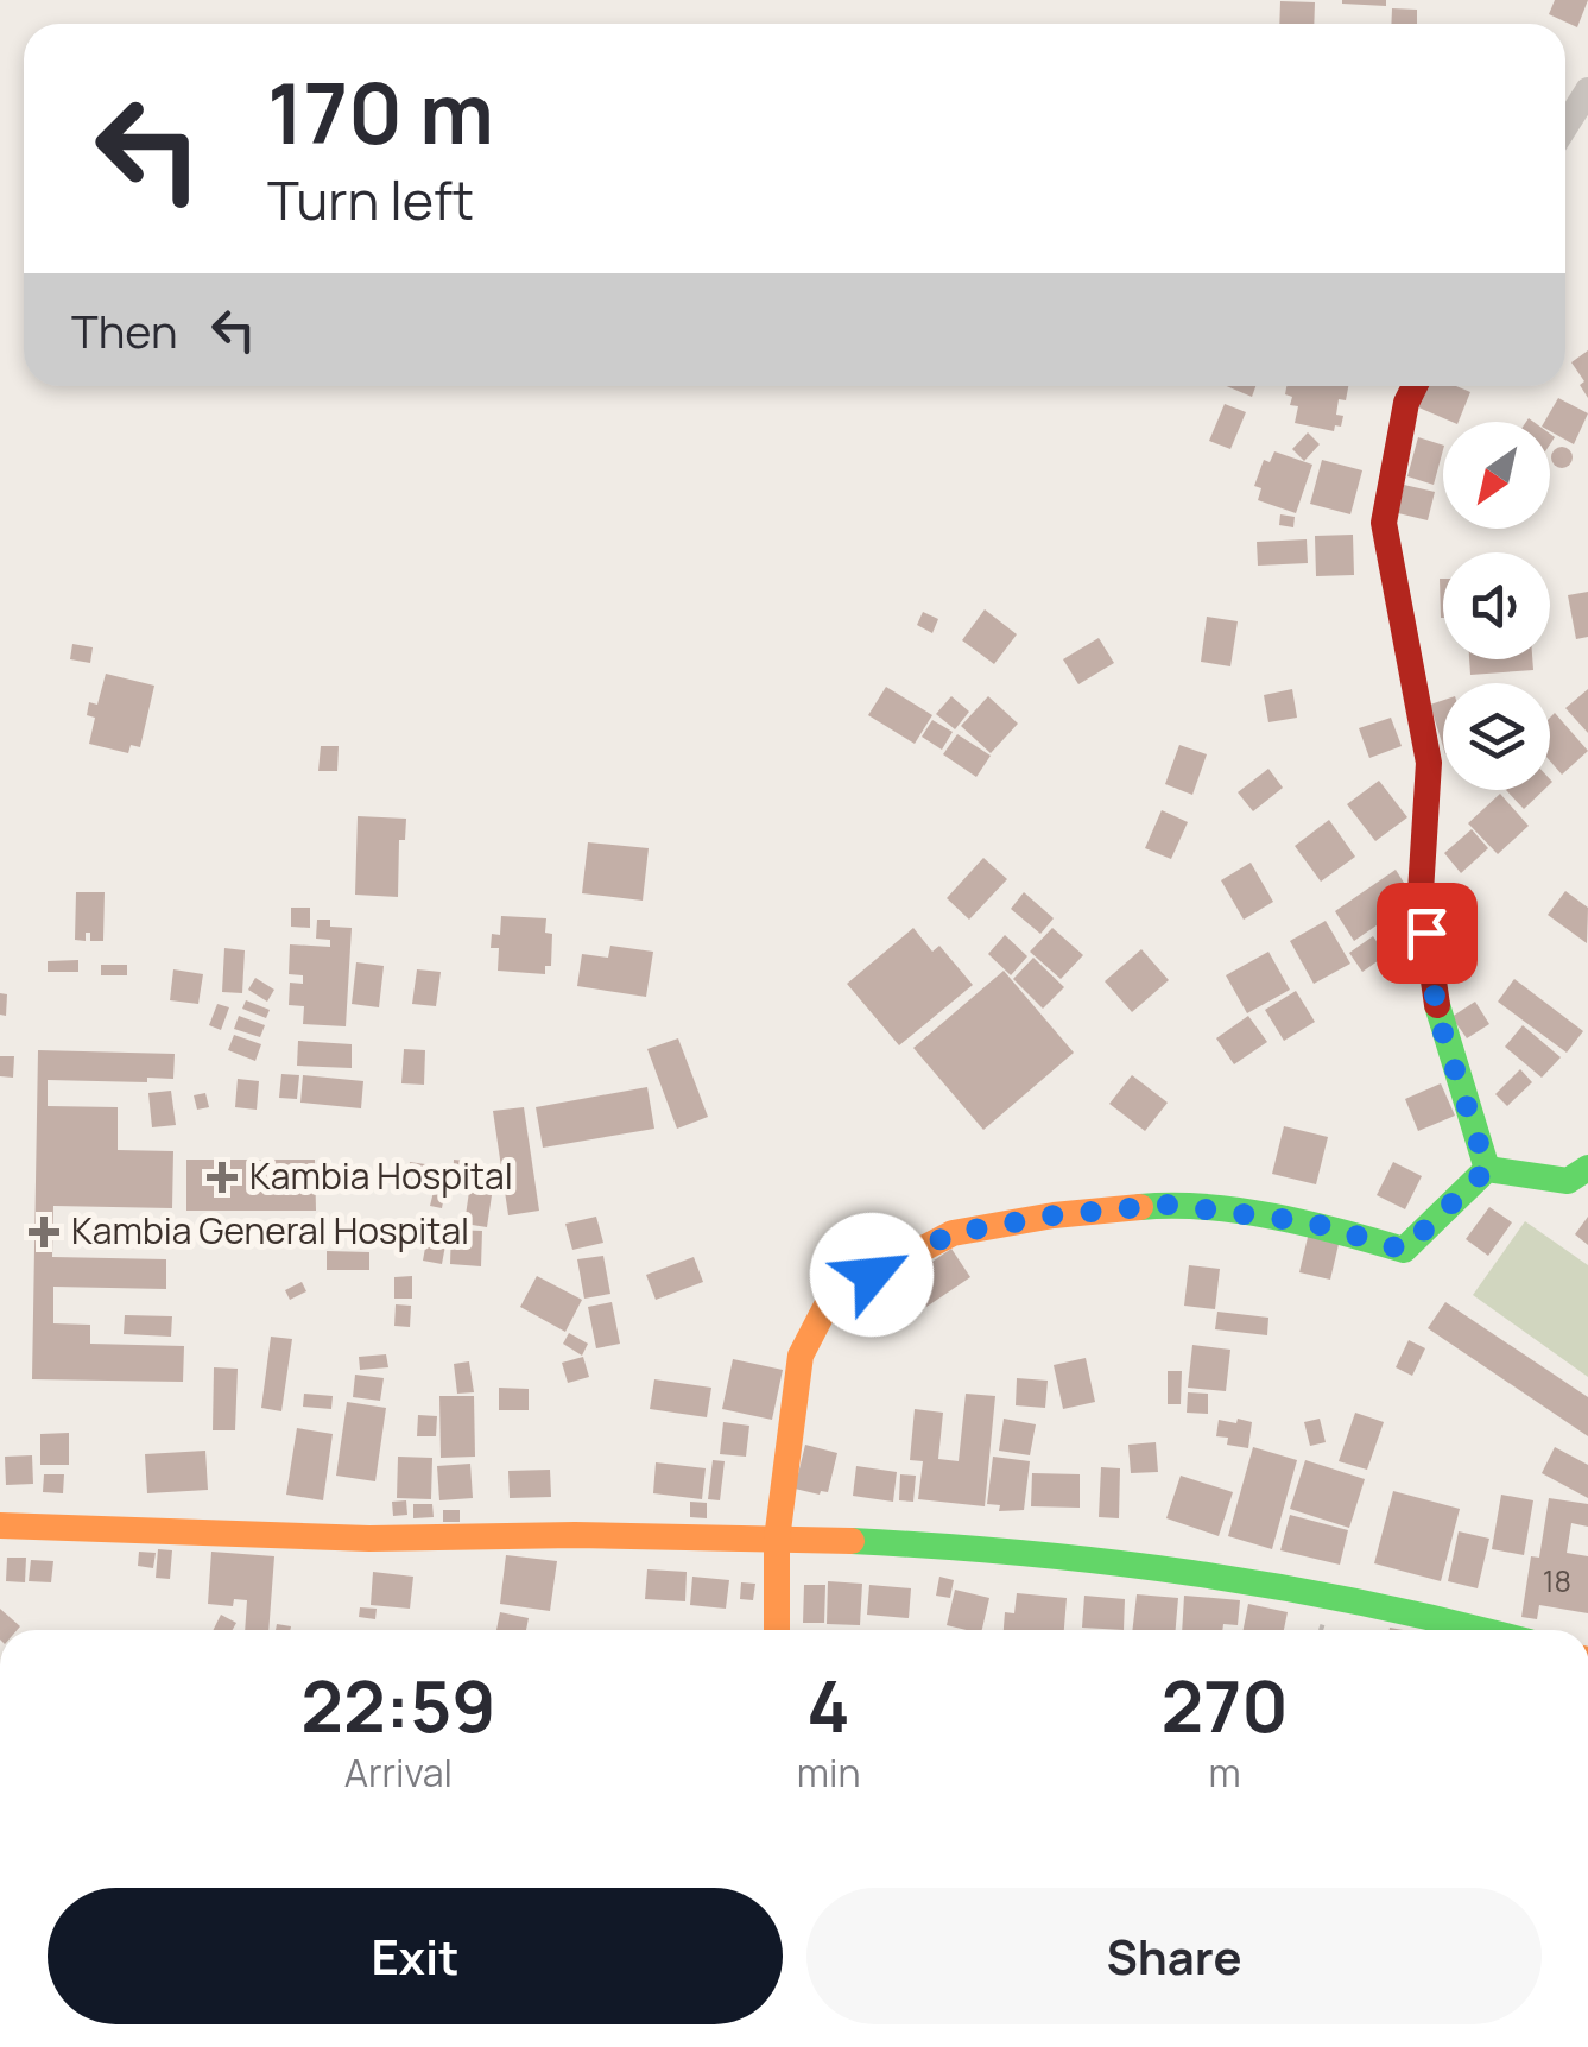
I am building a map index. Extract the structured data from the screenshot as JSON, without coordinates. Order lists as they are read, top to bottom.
{
  "places": {
    "health": ["Kambia Hospital", "Kambia General Hospital"]
  },
  "house_numbers": ["18"],
  "north": "bottom left",
  "page": {
    "turn": ["170 m", "Turn left"],
    "then": "Then",
    "eta": [
      "22:59",
      "Arrival",
      "4",
      "min",
      "270",
      "m"
    ],
    "buttons": ["Exit", "Share"]
  }
}
